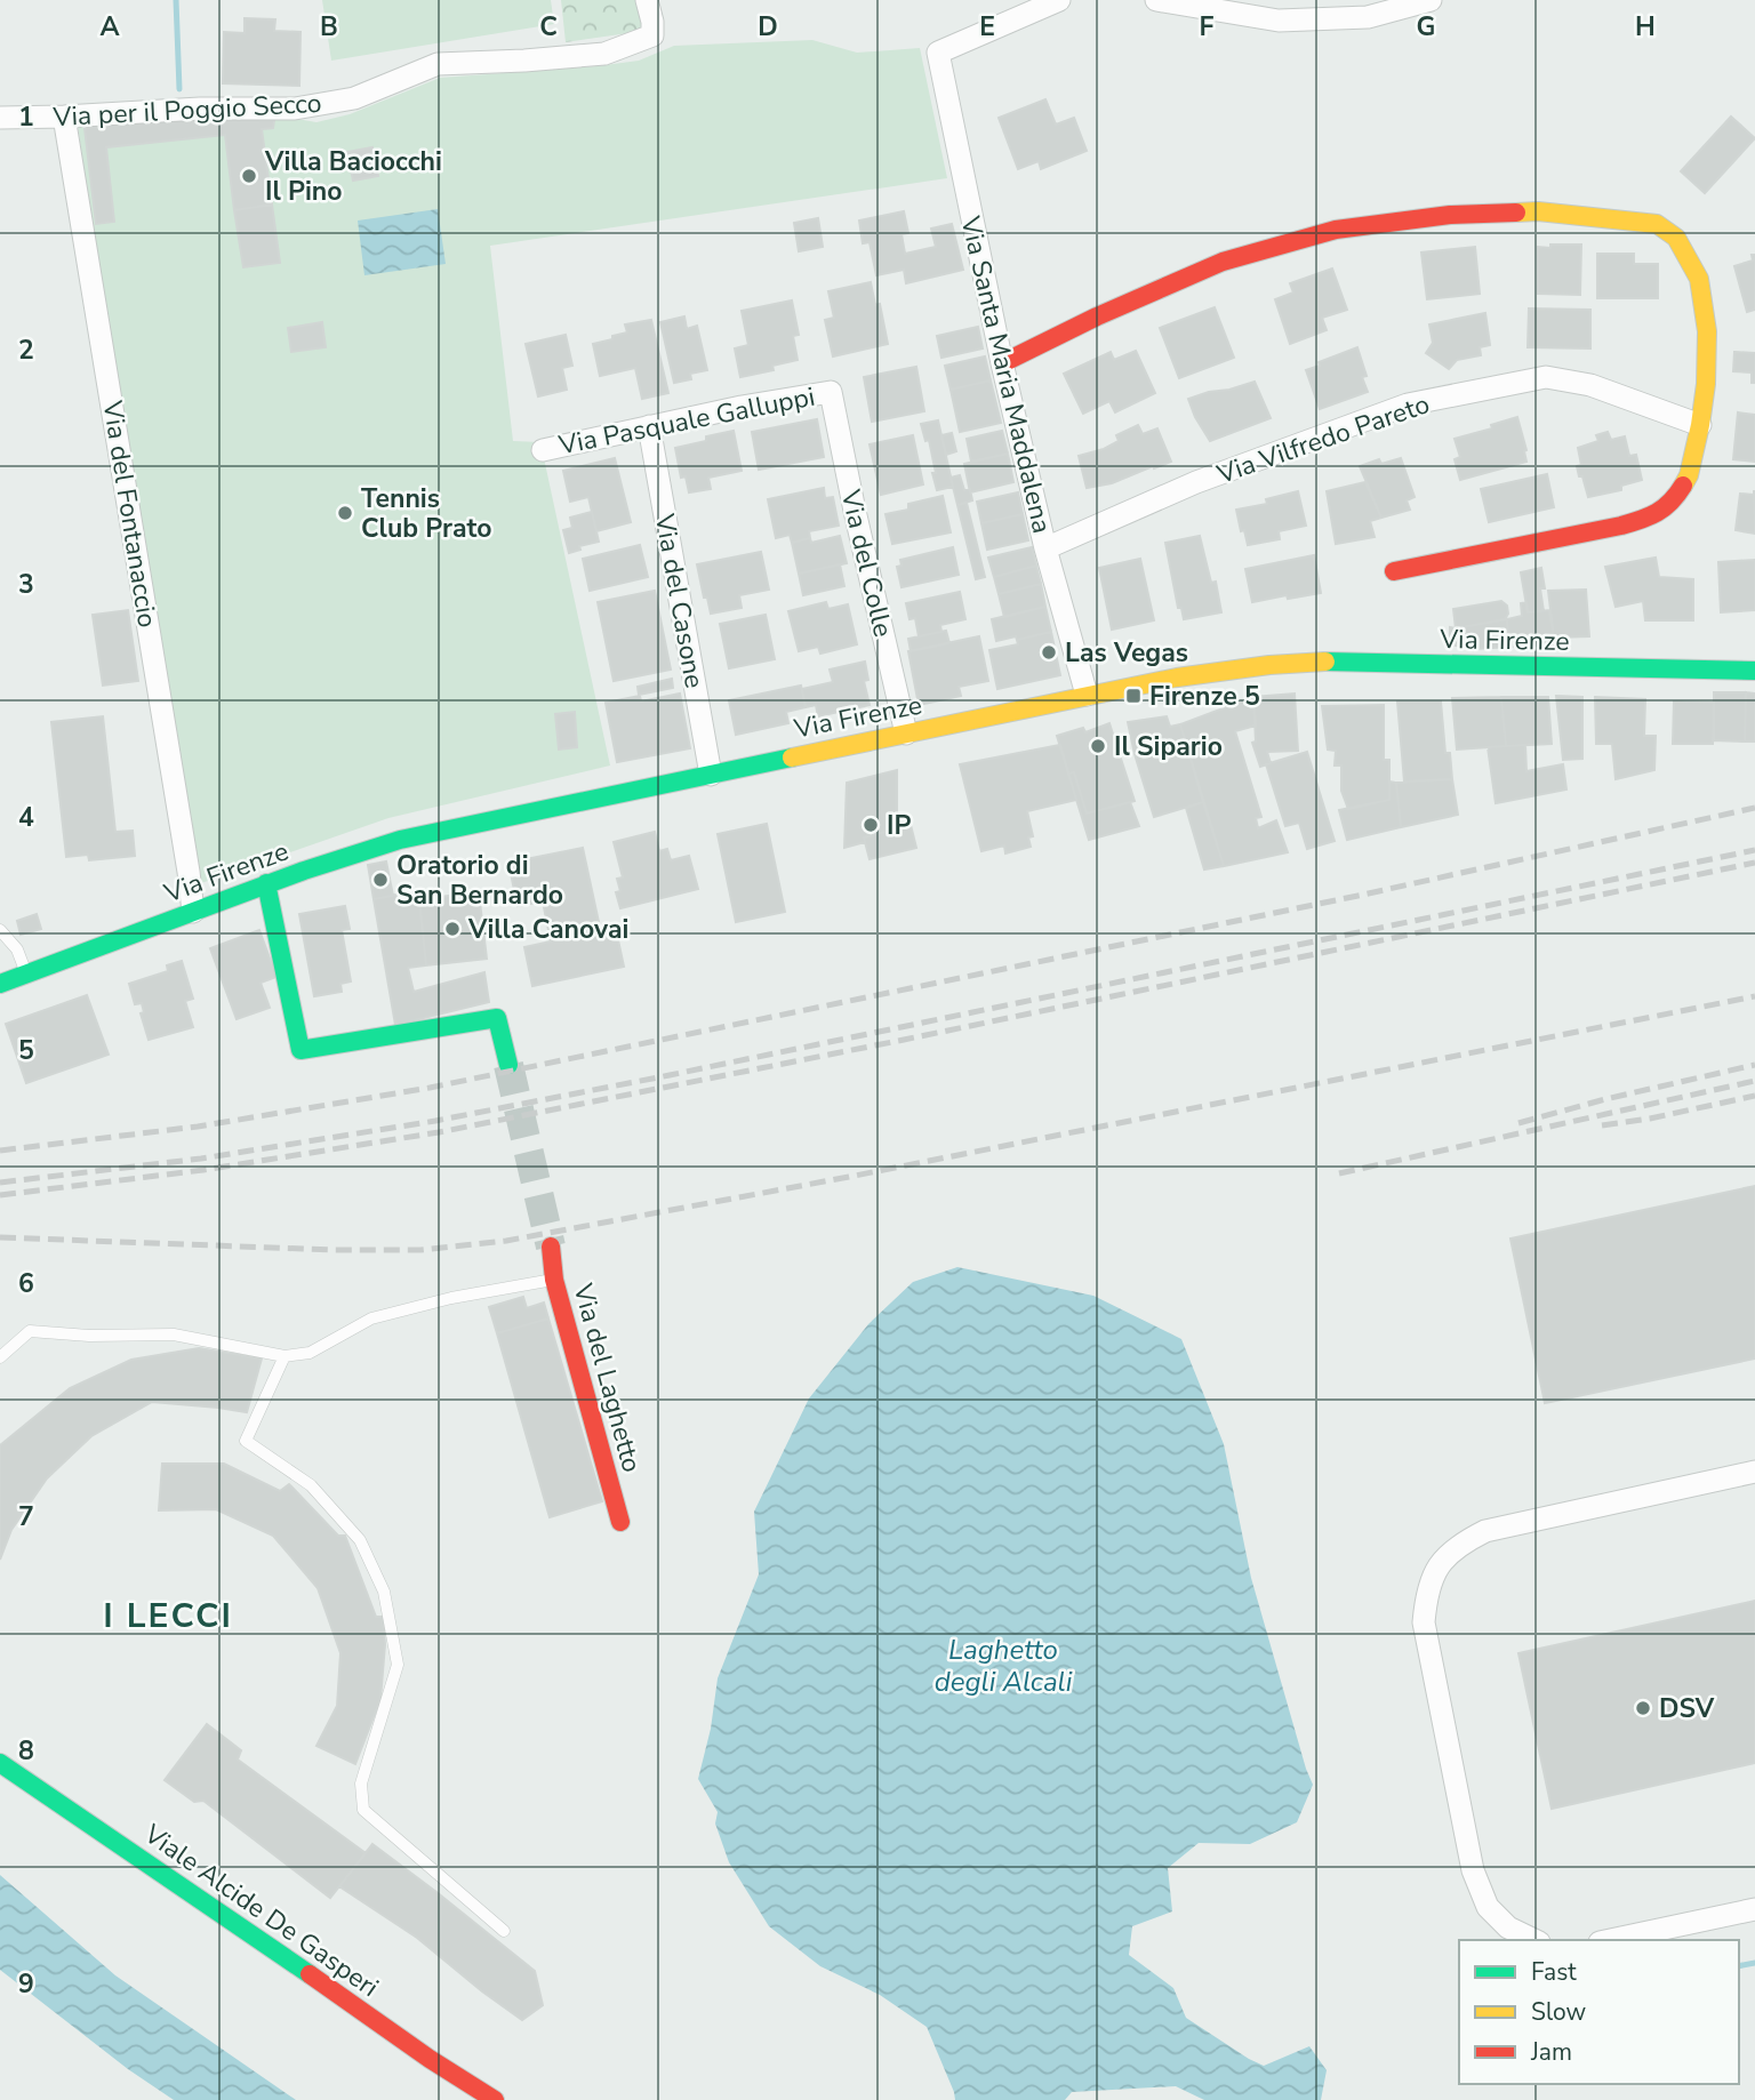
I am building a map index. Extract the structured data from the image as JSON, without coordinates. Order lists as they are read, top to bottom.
{
  "streets": {
    "street": [
      "Via per il Poggio Secco",
      "Via Santa Maria Maddalena",
      "Via Pasquale Galluppi",
      "Via Vilfredo Pareto",
      "Via del Fontanaccio",
      "Via del Colle",
      "Via del Casone",
      "Via Firenze",
      "Via del Laghetto",
      "Viale Alcide De Gasperi"
    ]
  },
  "crossings": [
    ["Via per il Poggio Secco", "Via del Fontanaccio"],
    ["Via Santa Maria Maddalena", "Via Vilfredo Pareto"],
    ["Via Santa Maria Maddalena", "Via Firenze"],
    ["Via Pasquale Galluppi", "Via del Colle"],
    ["Via Pasquale Galluppi", "Via del Casone"],
    ["Via del Fontanaccio", "Via Firenze"],
    ["Via del Colle", "Via Firenze"],
    ["Via del Casone", "Via Firenze"]
  ],
  "districts": ["I LECCI"],
  "water": ["Laghetto degli Alcali"],
  "places": {
    "other": [
      "Villa Baciocchi Il Pino",
      "Tennis Club Prato",
      "Las Vegas",
      "Il Sipario",
      "IP",
      "Oratorio di San Bernardo",
      "Villa Canovai",
      "DSV"
    ],
    "transit": ["Firenze 5"]
  },
  "legend": ["Fast", "Slow", "Jam"],
  "grid": {
    "columns": [
      "A",
      "B",
      "C",
      "D",
      "E",
      "F",
      "G",
      "H"
    ],
    "rows": [
      "1",
      "2",
      "3",
      "4",
      "5",
      "6",
      "7",
      "8",
      "9"
    ]
  }
}
